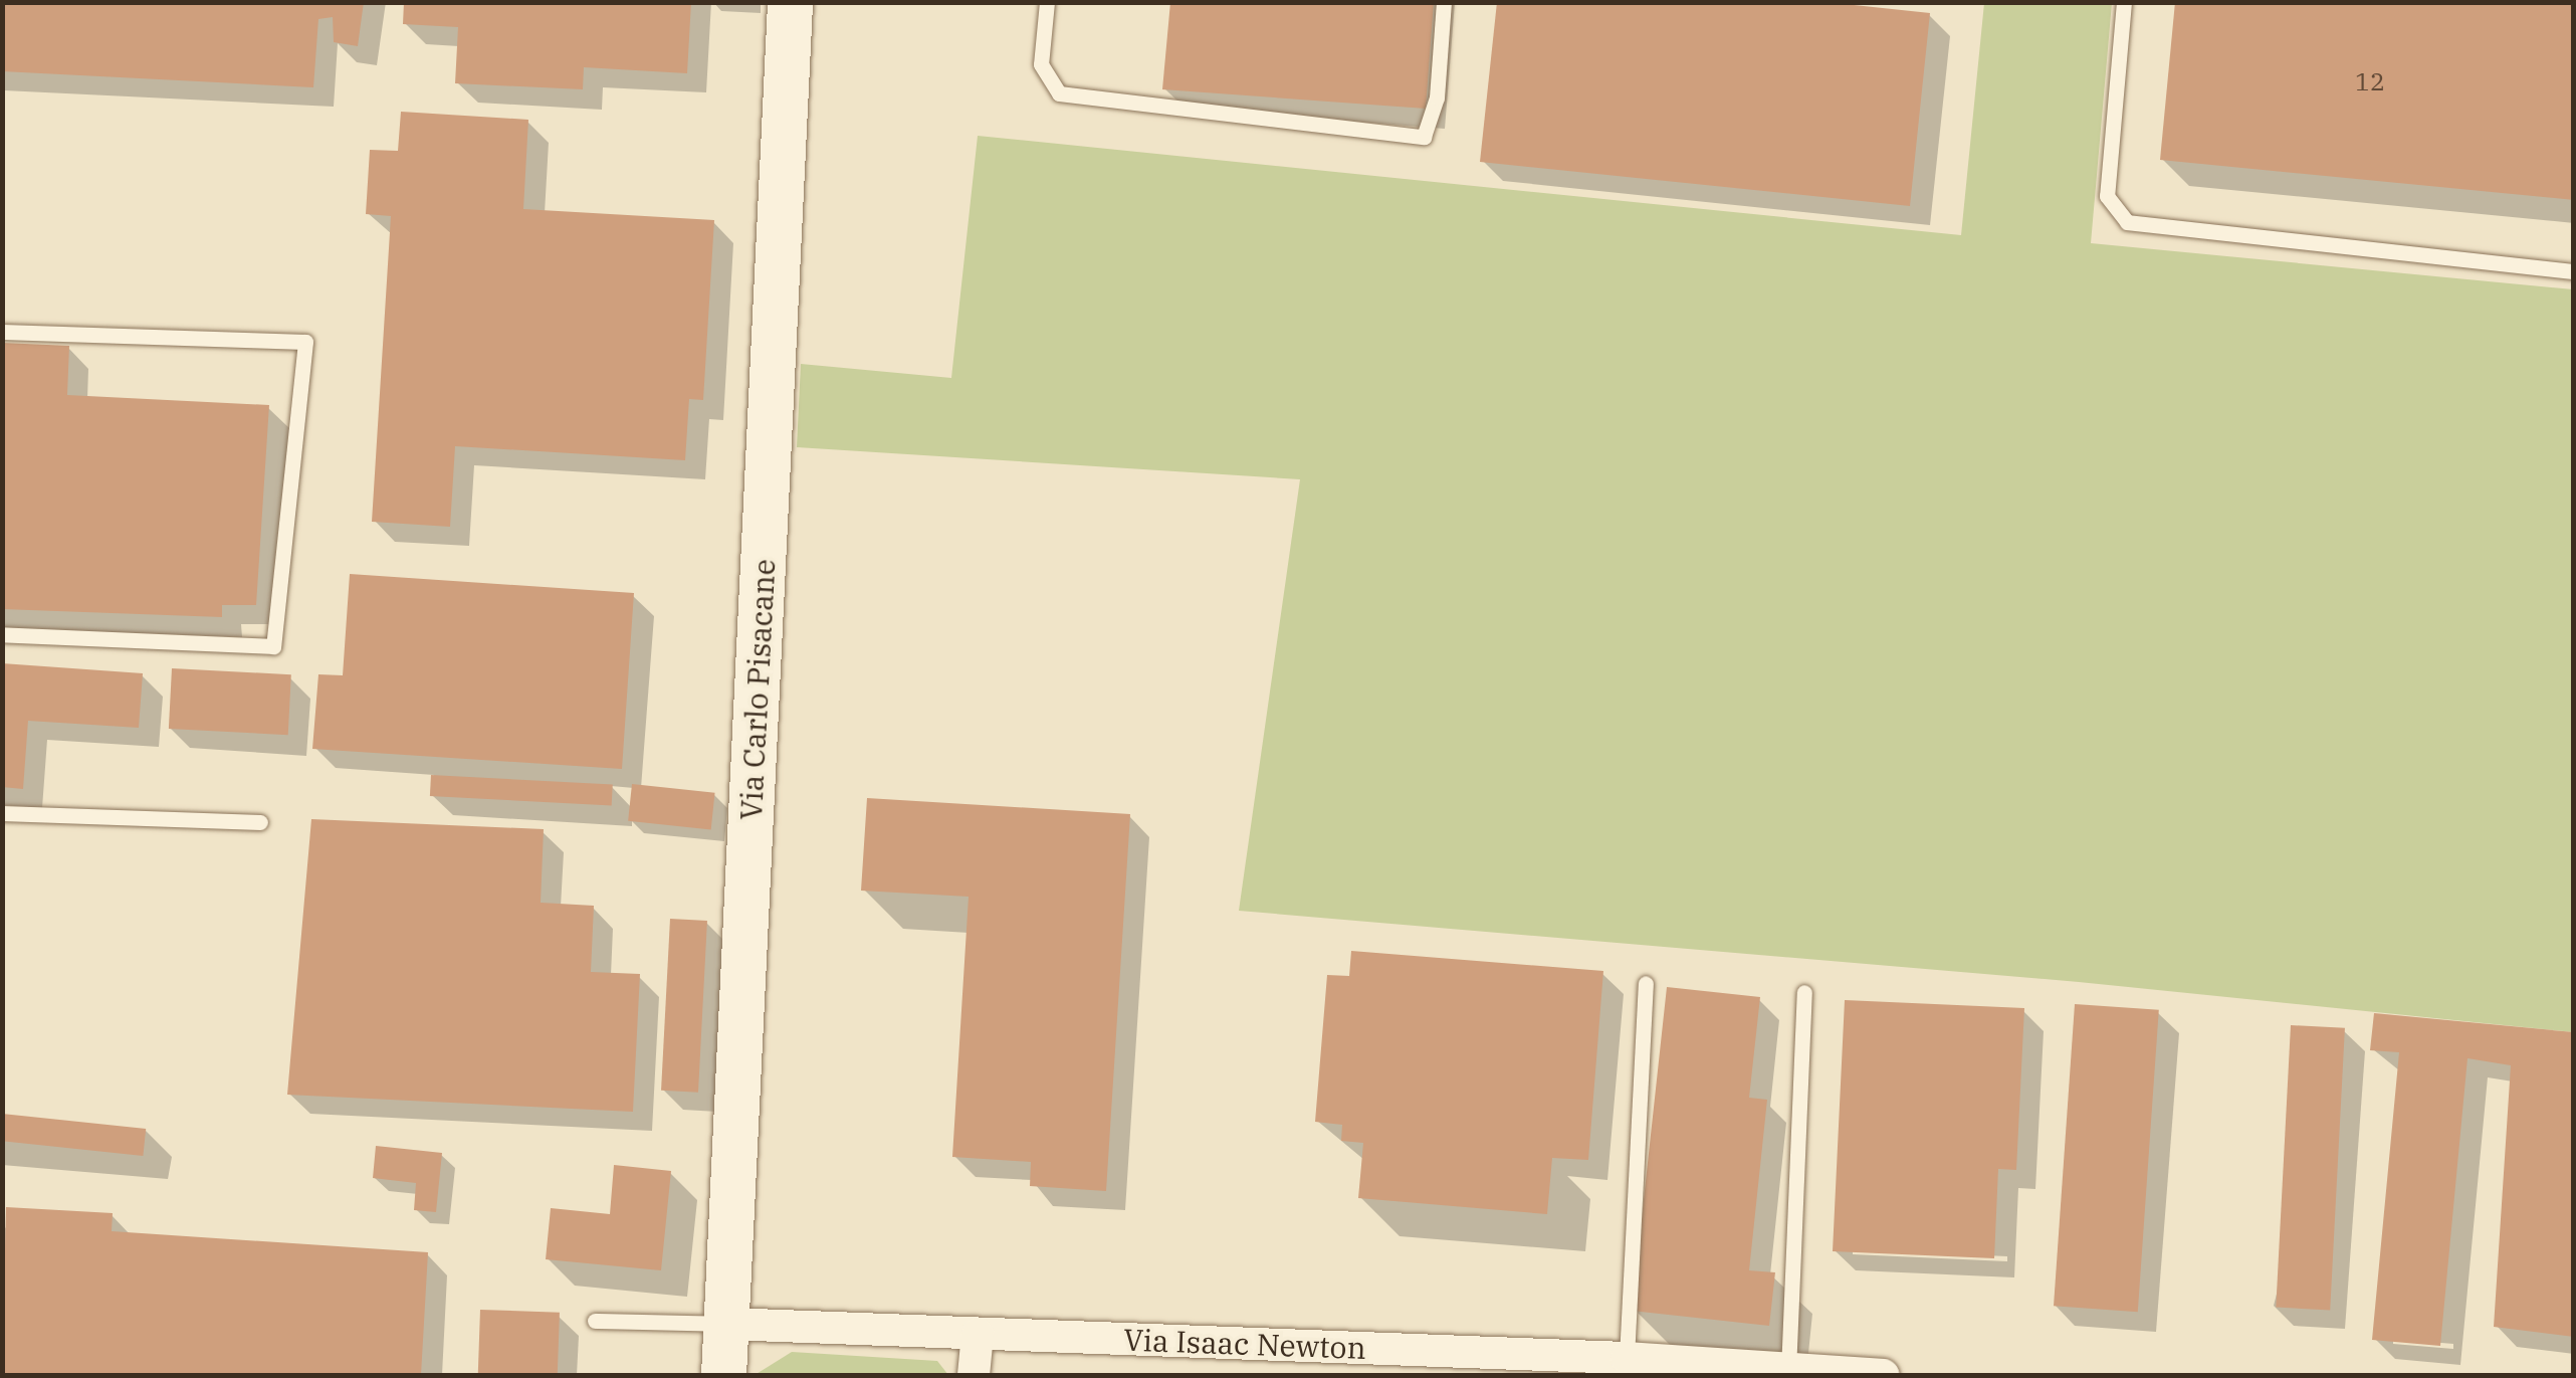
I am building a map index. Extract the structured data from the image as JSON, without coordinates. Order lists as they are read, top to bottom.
{
  "streets": {
    "street": ["Via Carlo Pisacane", "Via Isaac Newton"]
  },
  "crossings": [
    ["Via Carlo Pisacane", "Via Isaac Newton"]
  ],
  "house_numbers": ["12"]
}
